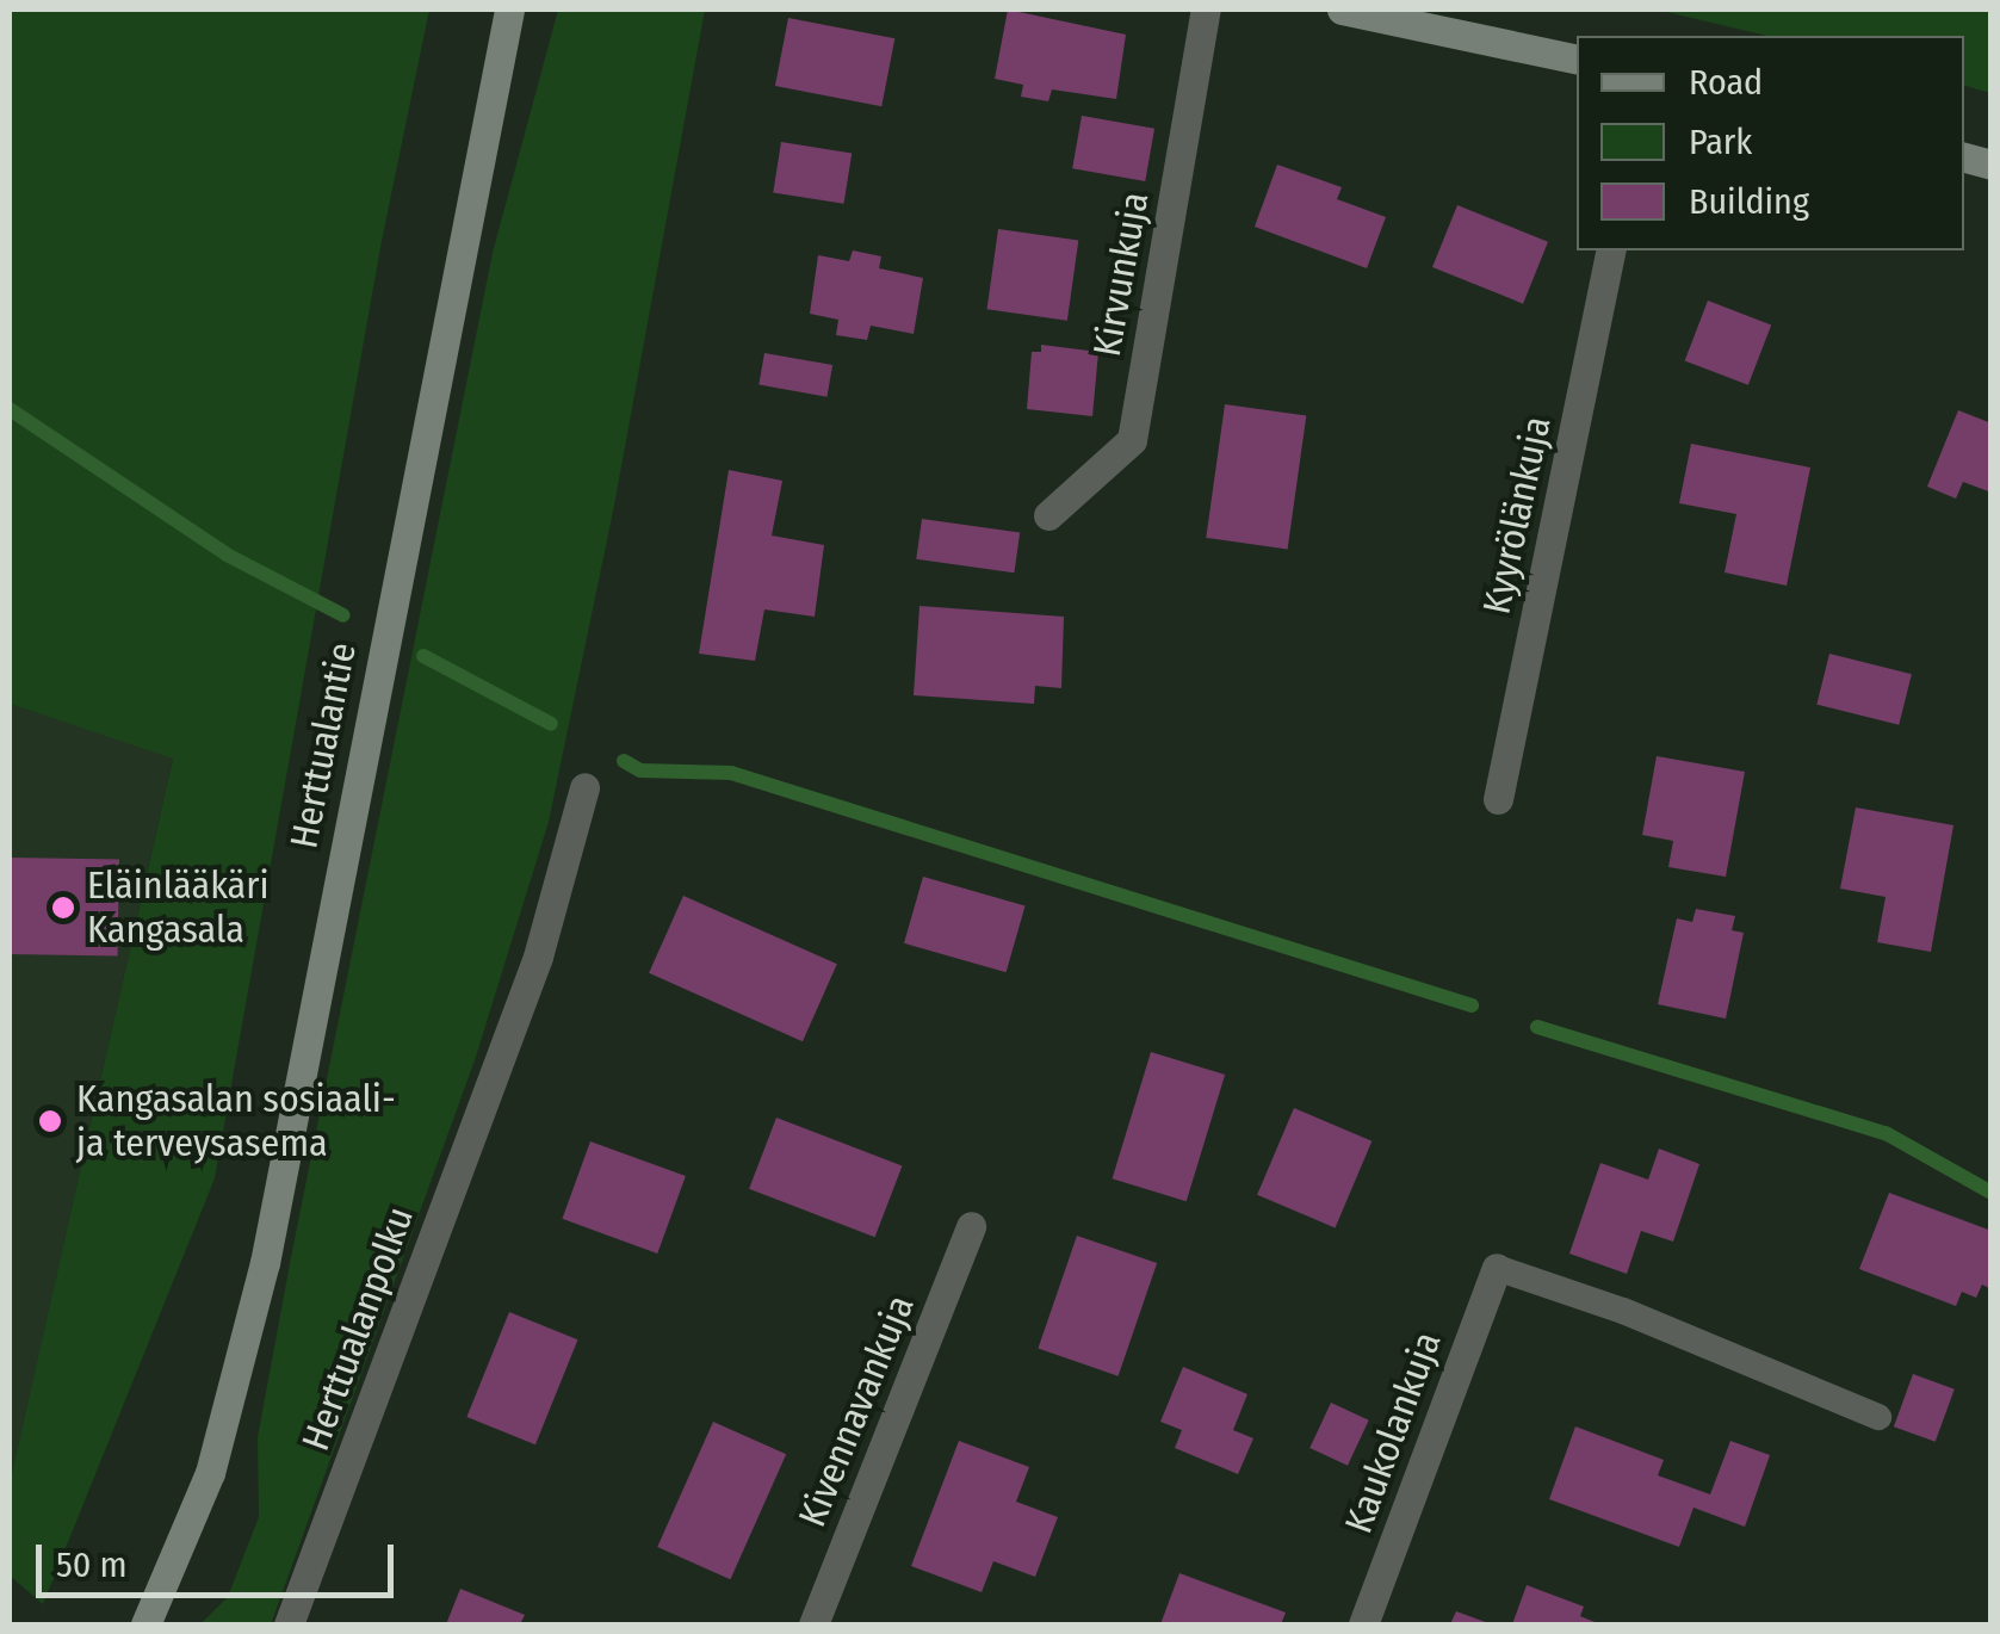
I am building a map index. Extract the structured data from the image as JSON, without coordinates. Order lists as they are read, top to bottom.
{
  "streets": {
    "street": [
      "Kirvunkuja",
      "Kyyrölänkuja",
      "Herttualantie",
      "Herttualanpolku",
      "Kivennavankuja",
      "Kaukolankuja"
    ]
  },
  "places": ["Eläinlääkäri Kangasala", "Kangasalan sosiaali- ja terveysasema"],
  "legend": ["Road", "Park", "Building"],
  "scale_bar": "50 m"
}
